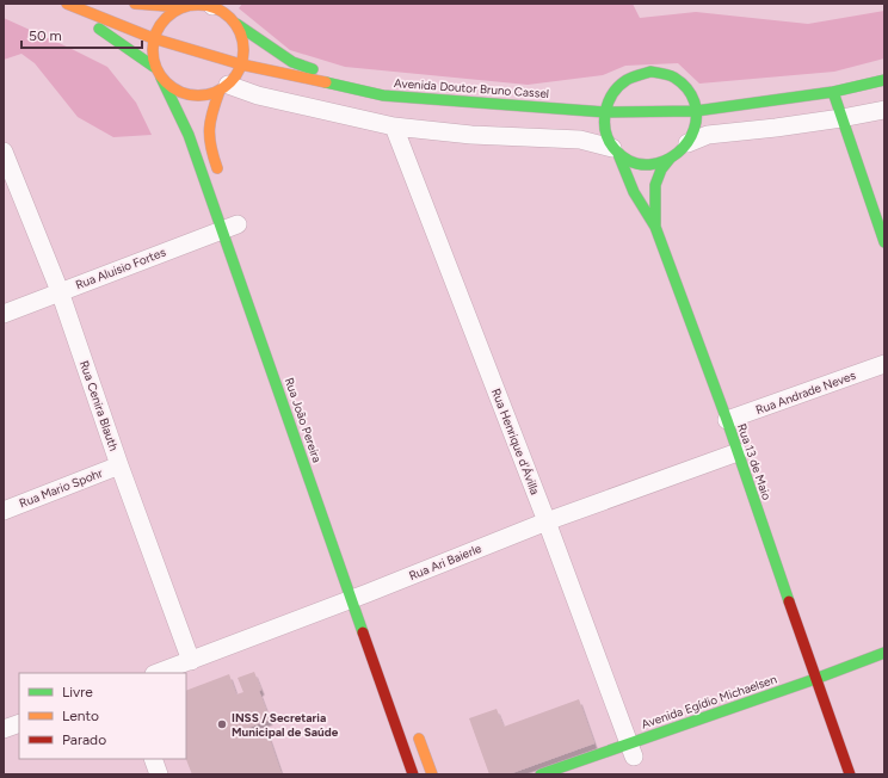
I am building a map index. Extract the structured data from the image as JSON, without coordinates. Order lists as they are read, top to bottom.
{
  "streets": {
    "street": [
      "Avenida Doutor Bruno Cassel",
      "Rua Aluisio Fortes",
      "Rua Andrade Neves",
      "Rua Cenira Blauth",
      "Rua João Pereira",
      "Rua Henrique d'Ávilla",
      "Rua 13 de Maio",
      "Rua Mario Spohr",
      "Rua Ari Baierle",
      "Avenida Egídio Michaelsen"
    ]
  },
  "crossings": [
    ["Rua Aluisio Fortes", "Rua Cenira Blauth"],
    ["Rua Aluisio Fortes", "Rua João Pereira"],
    ["Rua Andrade Neves", "Rua 13 de Maio"],
    ["Rua Cenira Blauth", "Rua Mario Spohr"],
    ["Rua Cenira Blauth", "Rua Ari Baierle"],
    ["Rua João Pereira", "Rua Ari Baierle"],
    ["Rua Henrique d'Ávilla", "Rua Ari Baierle"],
    ["Rua Henrique d'Ávilla", "Avenida Egídio Michaelsen"],
    ["Rua 13 de Maio", "Rua Ari Baierle"],
    ["Rua 13 de Maio", "Avenida Egídio Michaelsen"]
  ],
  "places": ["INSS / Secretaria Municipal de Saúde"],
  "legend": ["Livre", "Lento", "Parado"],
  "scale_bar": "50 m"
}
